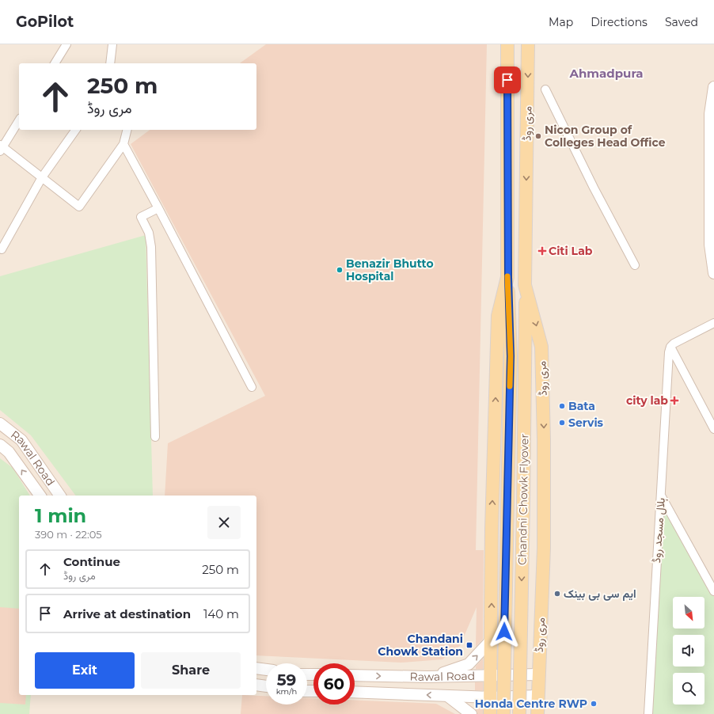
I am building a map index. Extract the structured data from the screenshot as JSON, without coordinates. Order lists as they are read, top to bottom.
{
  "streets": {
    "main road": ["مری روڈ", "Rawal Road", "Chandni Chowk Flyover"],
    "street": ["ہلال مسجد روڈ"]
  },
  "crossings": [
    ["مری روڈ", "Rawal Road"],
    ["مری روڈ", "Chandni Chowk Flyover"]
  ],
  "districts": ["Ahmadpura"],
  "places": {
    "other": [
      "Nicon Group of Colleges Head Office",
      "Benazir Bhutto Hospital",
      "Bata",
      "Servis",
      "ایم سی بی بینک",
      "Honda Centre RWP"
    ],
    "health": ["Citi Lab", "city lab"],
    "transit": ["Chandani Chowk Station"]
  },
  "north": "bottom right",
  "page": {
    "header": "GoPilot",
    "nav": ["Map", "Directions", "Saved"],
    "turn": ["250 m", "مری روڈ"],
    "heading": ["1 min", "390 m · 22:05"],
    "list": [
      {
        "name": "Continue",
        "note": "مری روڈ",
        "value": "250 m"
      },
      {
        "name": "Arrive at destination",
        "value": "140 m"
      }
    ],
    "buttons": ["Exit", "Share"],
    "speed": "59 km/h",
    "limit": "60"
  }
}
